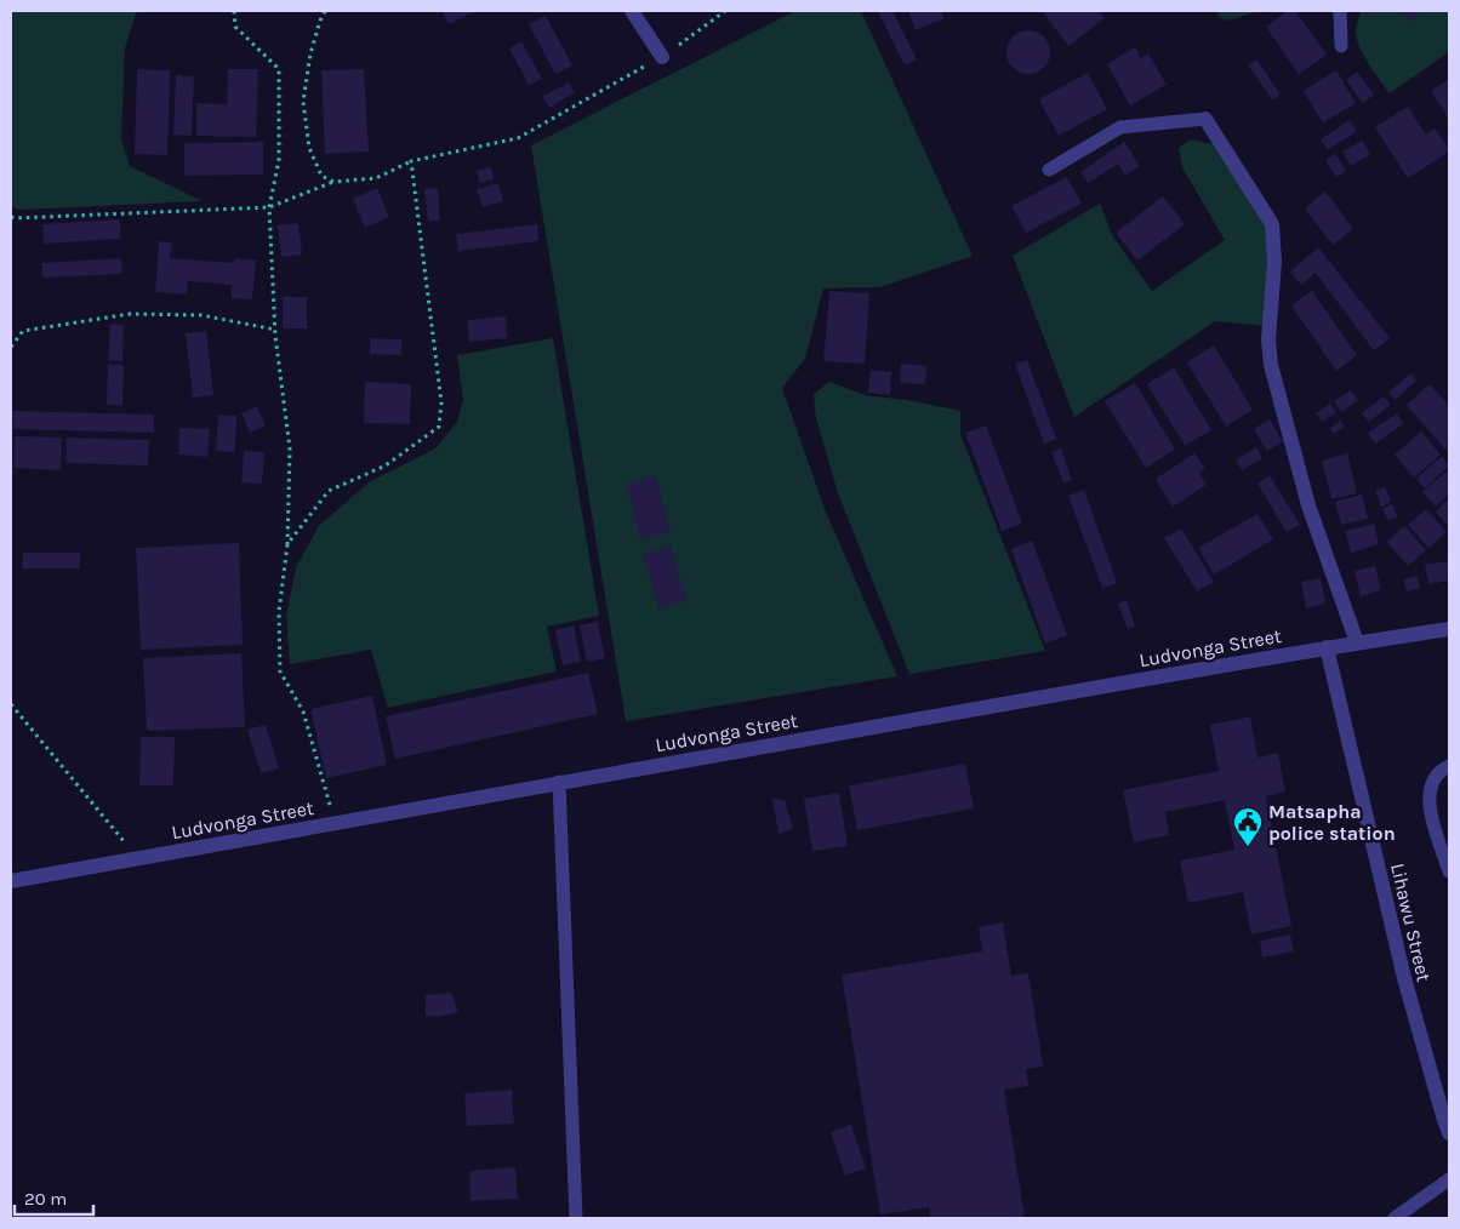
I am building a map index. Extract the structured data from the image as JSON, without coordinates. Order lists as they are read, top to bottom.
{
  "streets": {
    "street": ["Ludvonga Street", "Lihawu Street"]
  },
  "crossings": [
    ["Ludvonga Street", "Lihawu Street"]
  ],
  "places": {
    "public building": ["Matsapha police station"]
  },
  "scale_bar": "20 m"
}
